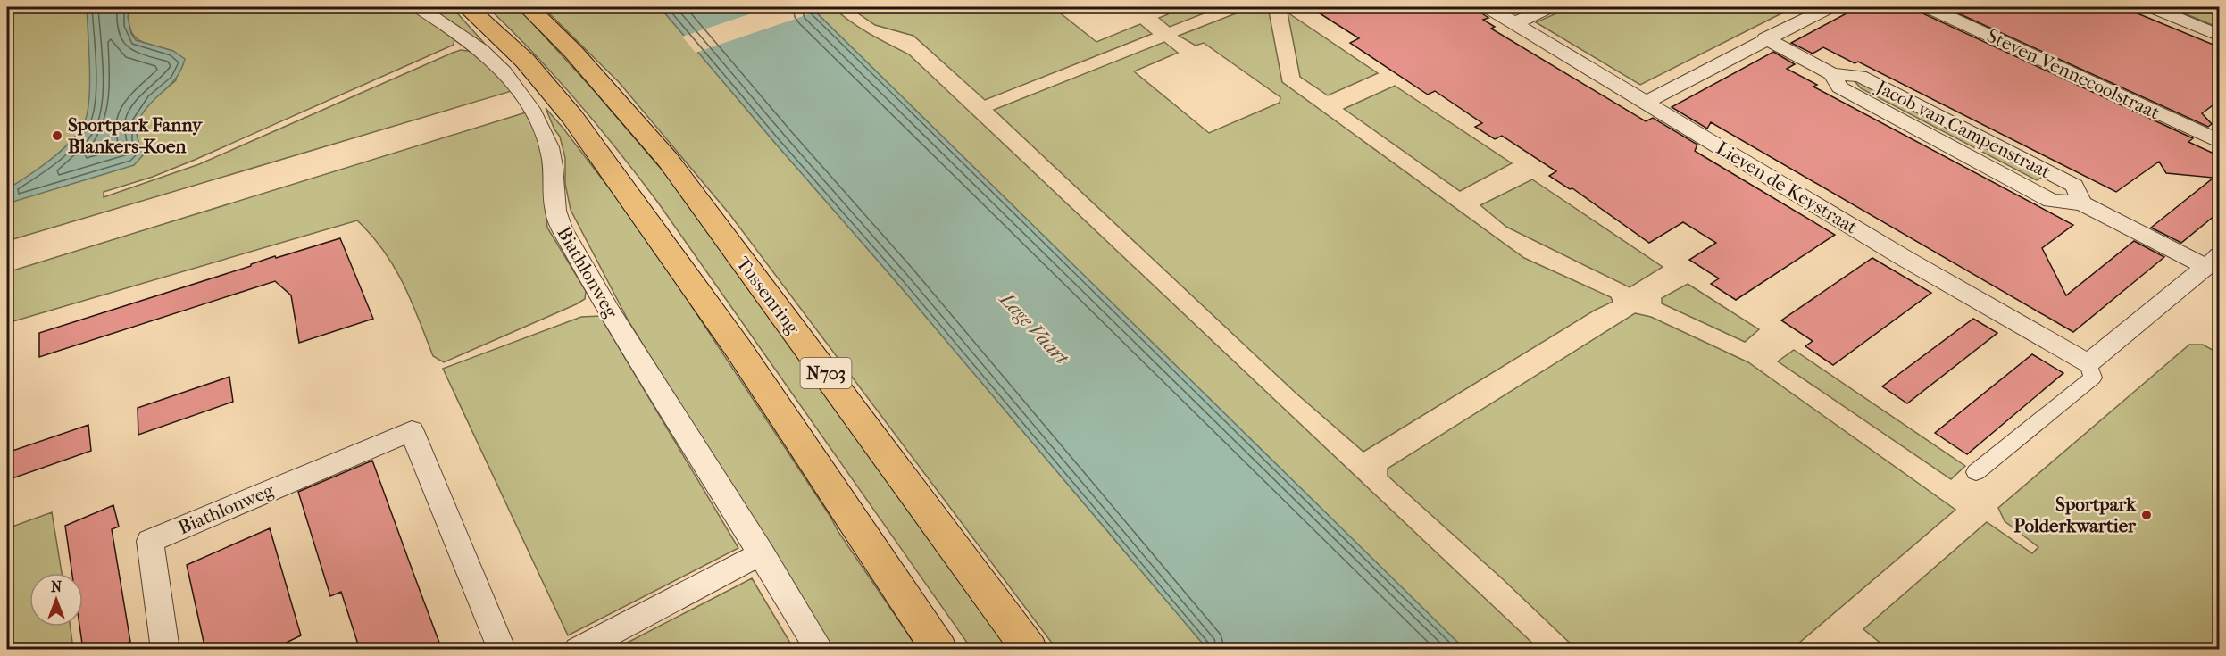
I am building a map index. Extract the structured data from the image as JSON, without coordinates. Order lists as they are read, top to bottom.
{
  "streets": {
    "highway": ["Tussenring", "N703"],
    "street": [
      "Steven Vennecoolstraat",
      "Jacob van Campenstraat",
      "Lieven de Keystraat",
      "Biathlonweg"
    ]
  },
  "water": ["Lage Vaart"],
  "places": ["Sportpark Fanny Blankers-Koen", "Sportpark Polderkwartier"],
  "north": "top"
}
